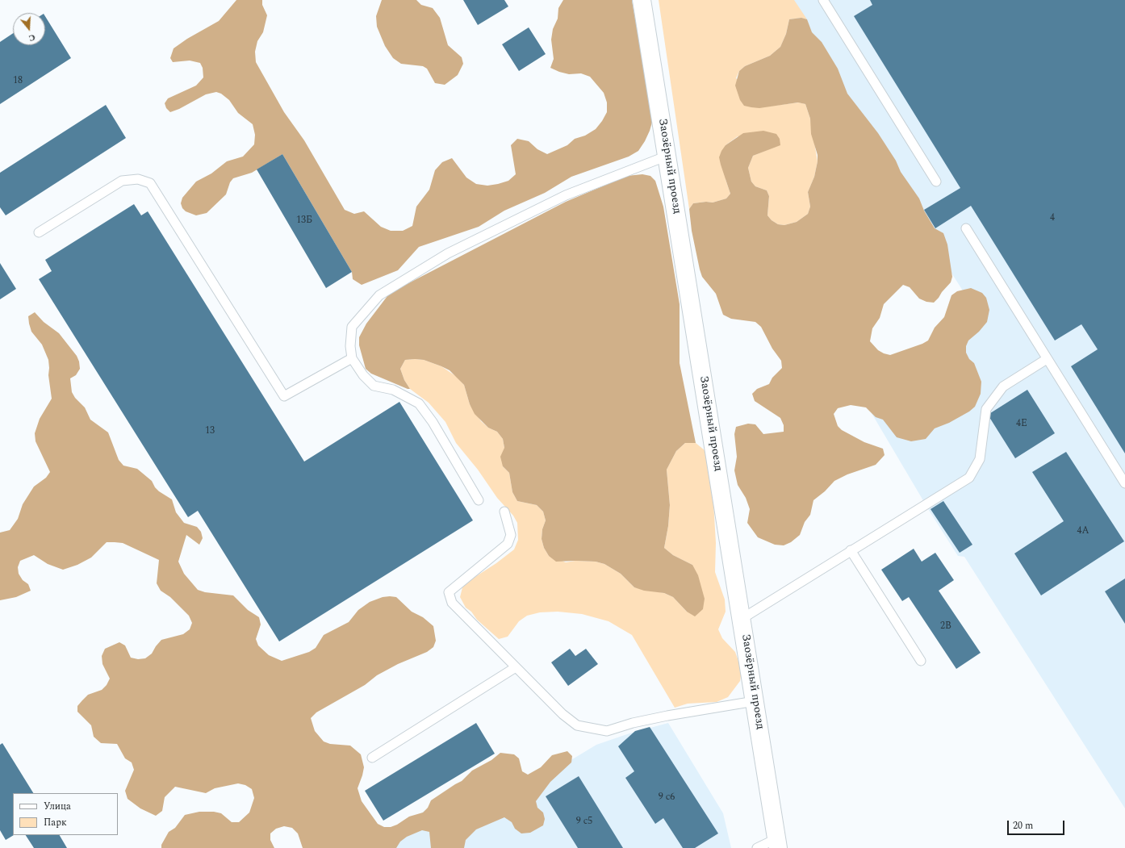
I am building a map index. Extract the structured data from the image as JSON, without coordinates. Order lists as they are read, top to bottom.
{
  "streets": {
    "street": ["Заозёрный проезд"]
  },
  "house_numbers": [
    "18",
    "4",
    "13Б",
    "4Е",
    "13",
    "4А",
    "2В",
    "9 с6",
    "9 с5"
  ],
  "legend": ["Улица", "Парк"],
  "scale_bar": "20 m",
  "north": "bottom"
}
